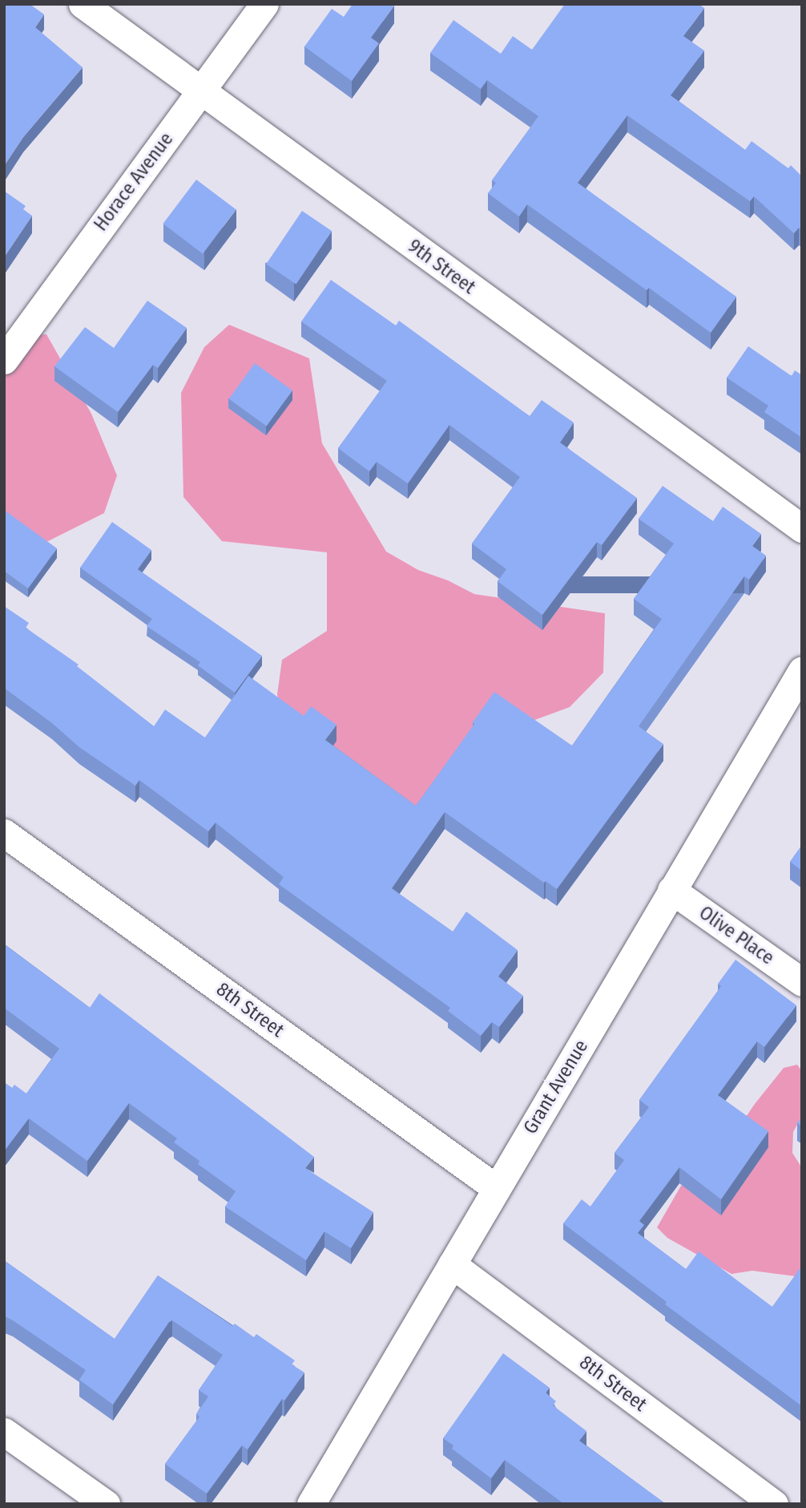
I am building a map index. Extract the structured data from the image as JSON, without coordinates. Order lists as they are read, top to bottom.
{
  "streets": {
    "street": [
      "Horace Avenue",
      "9th Street",
      "Olive Place",
      "8th Street",
      "Grant Avenue"
    ]
  },
  "crossings": [
    ["Horace Avenue", "9th Street"],
    ["Olive Place", "Grant Avenue"],
    ["8th Street", "Grant Avenue"]
  ]
}
